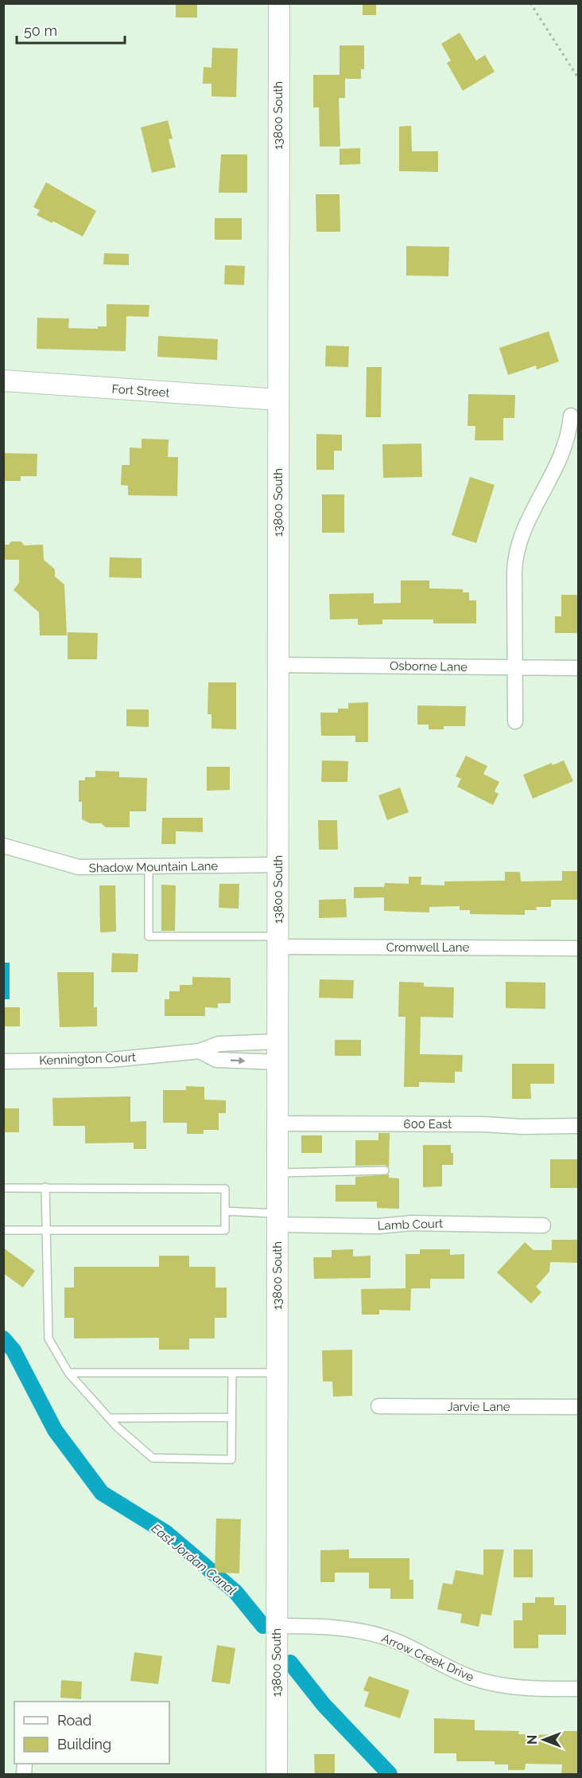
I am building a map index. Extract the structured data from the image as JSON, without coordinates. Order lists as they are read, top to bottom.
{
  "streets": {
    "main road": ["13800 South", "Fort Street"],
    "street": [
      "Osborne Lane",
      "Shadow Mountain Lane",
      "Cromwell Lane",
      "Kennington Court",
      "600 East",
      "Lamb Court",
      "Jarvie Lane",
      "Arrow Creek Drive"
    ]
  },
  "crossings": [
    ["13800 South", "Fort Street"],
    ["13800 South", "Osborne Lane"],
    ["13800 South", "Shadow Mountain Lane"],
    ["13800 South", "Cromwell Lane"],
    ["13800 South", "Kennington Court"],
    ["13800 South", "600 East"],
    ["13800 South", "Lamb Court"],
    ["13800 South", "Arrow Creek Drive"]
  ],
  "water": ["East Jordan Canal"],
  "legend": ["Road", "Building"],
  "scale_bar": "50 m",
  "north": "left"
}
